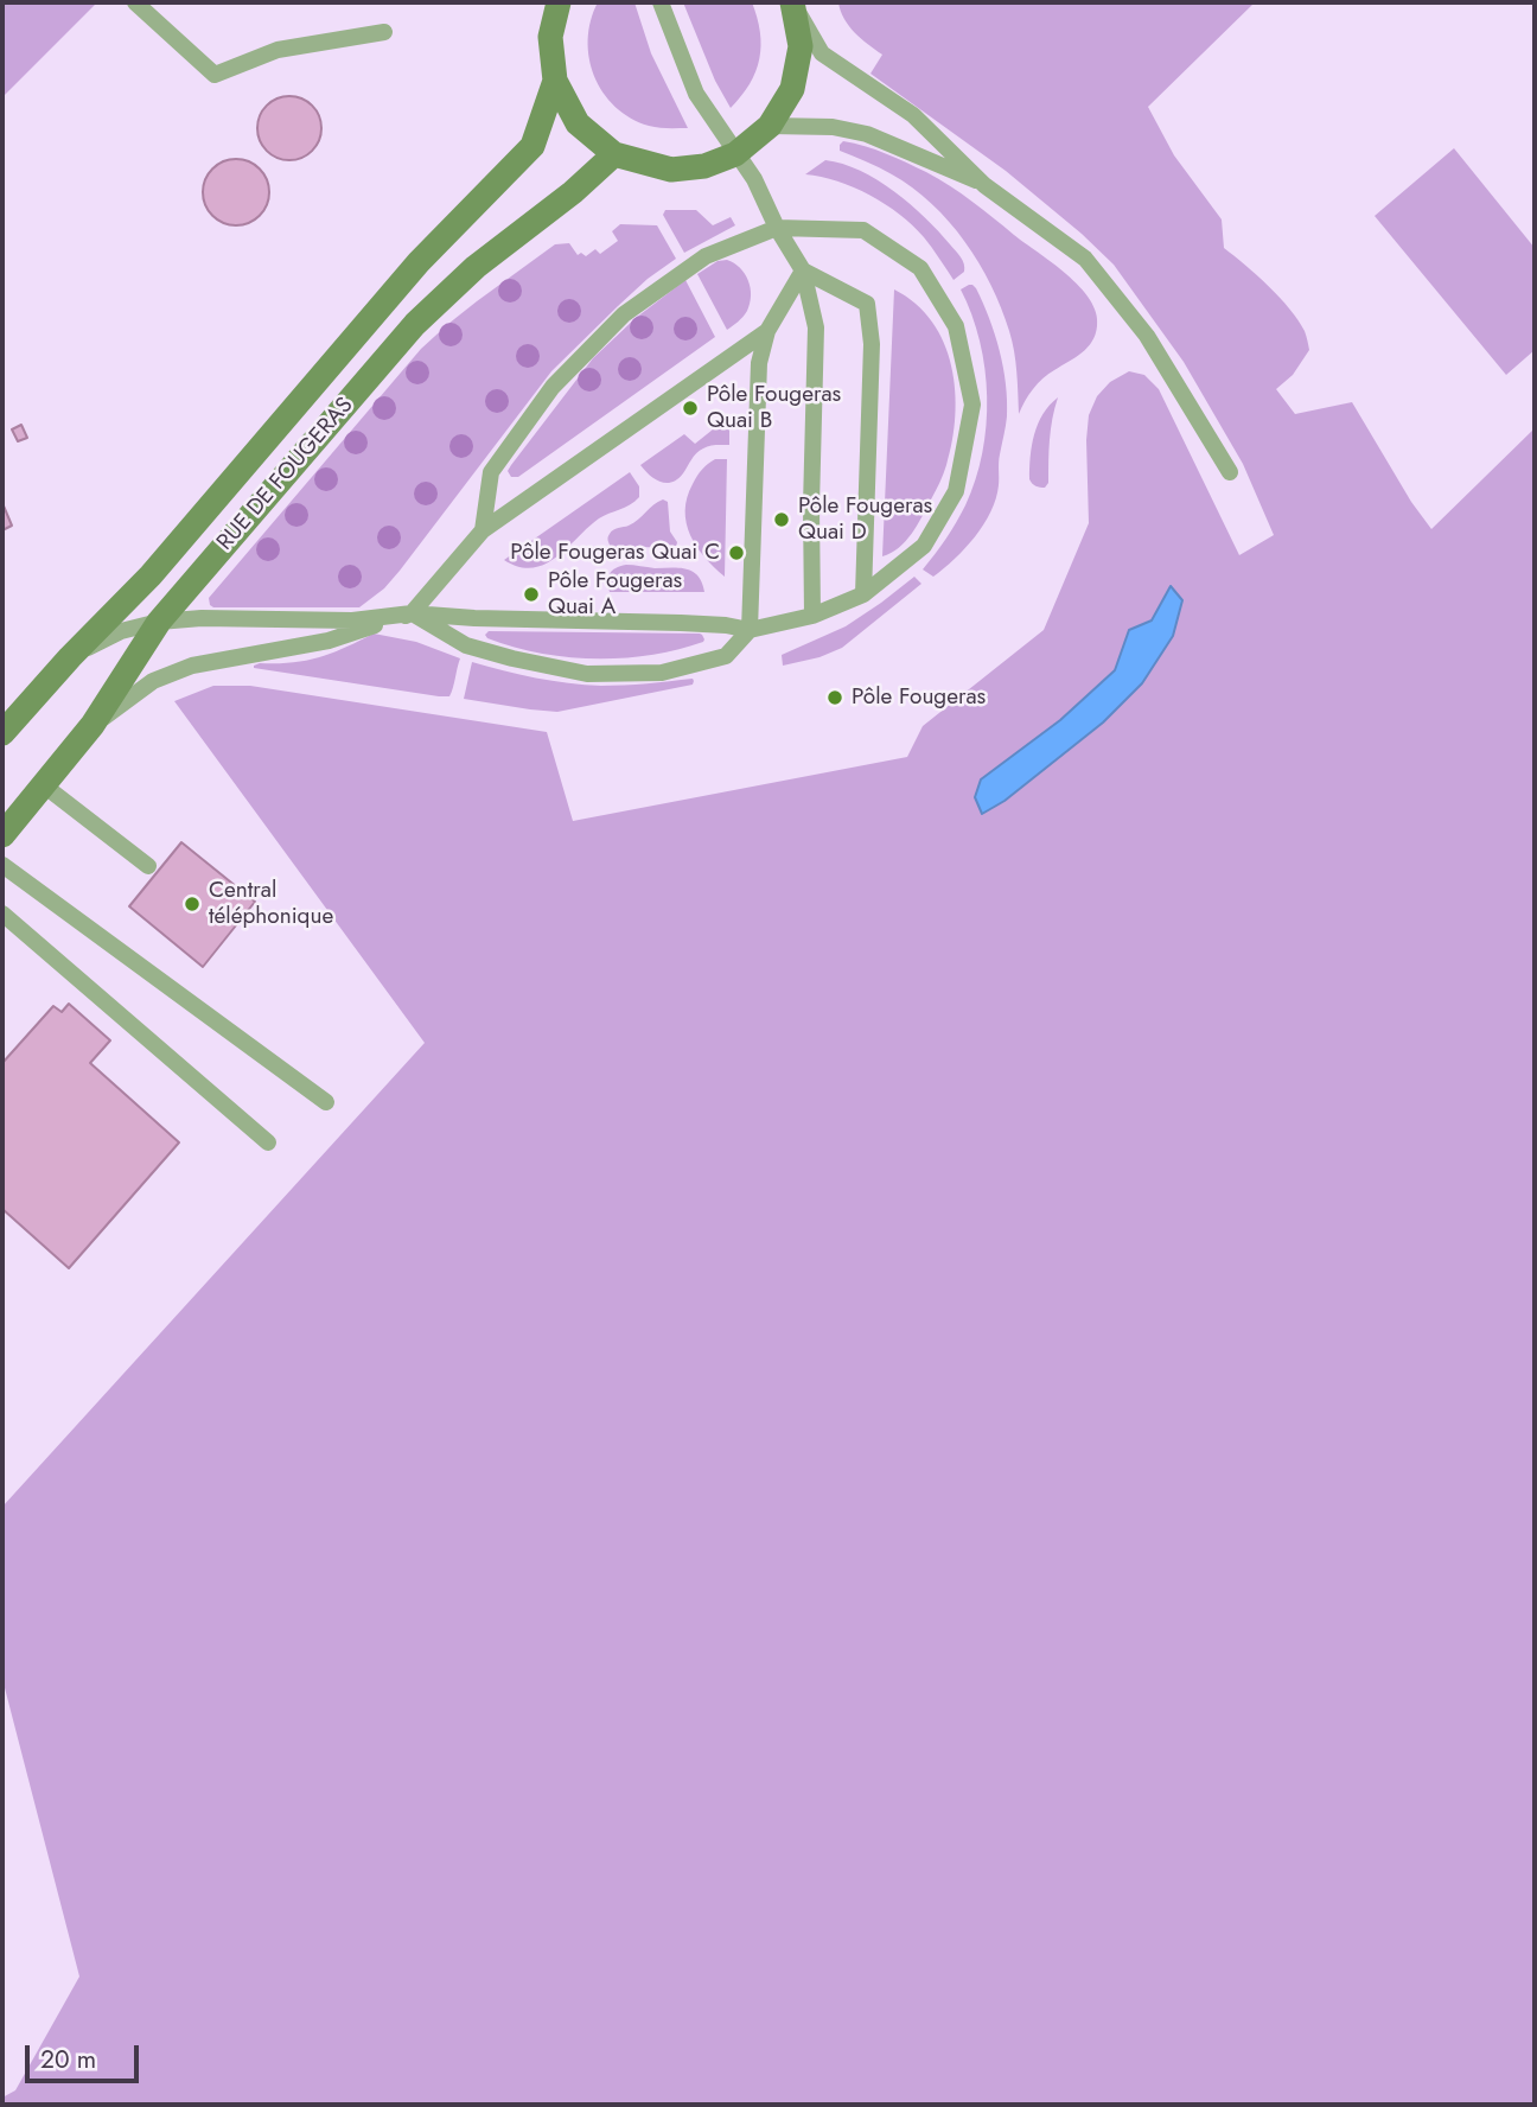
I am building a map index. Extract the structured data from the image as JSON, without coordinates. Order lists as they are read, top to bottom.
{
  "streets": {
    "main road": ["RUE DE FOUGERAS"]
  },
  "places": [
    "Pôle Fougeras Quai B",
    "Pôle Fougeras Quai D",
    "Pôle Fougeras Quai C",
    "Pôle Fougeras Quai A",
    "Pôle Fougeras",
    "Central téléphonique"
  ],
  "scale_bar": "20 m"
}
